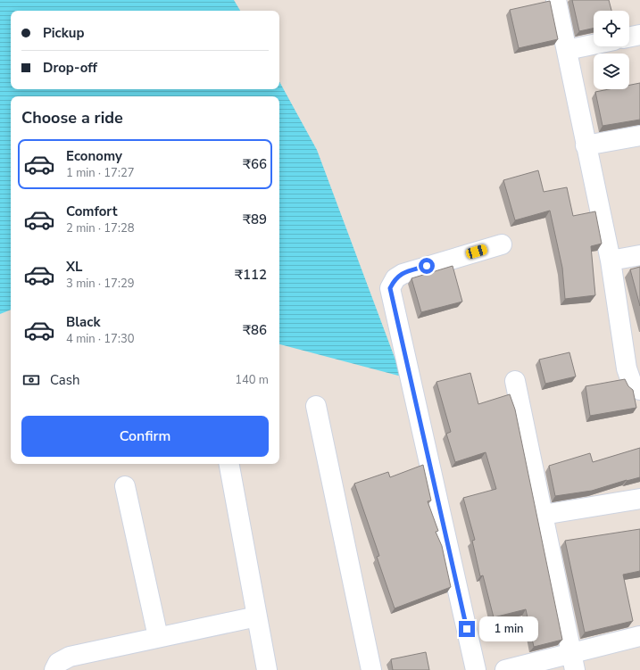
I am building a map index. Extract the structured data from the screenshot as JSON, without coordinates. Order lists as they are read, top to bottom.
{
  "page": {
    "banner": ["Pickup", "Drop-off"],
    "heading": "Choose a ride",
    "list": [
      {
        "name": "Economy",
        "note": "1 min · 17:27",
        "value": "₹66"
      },
      {
        "name": "Comfort",
        "note": "2 min · 17:28",
        "value": "₹89"
      },
      {
        "name": "XL",
        "note": "3 min · 17:29",
        "value": "₹112"
      },
      {
        "name": "Black",
        "note": "4 min · 17:30",
        "value": "₹86"
      }
    ],
    "pay": ["Cash", "140 m"],
    "buttons": "Confirm",
    "bubble": "1 min"
  }
}
